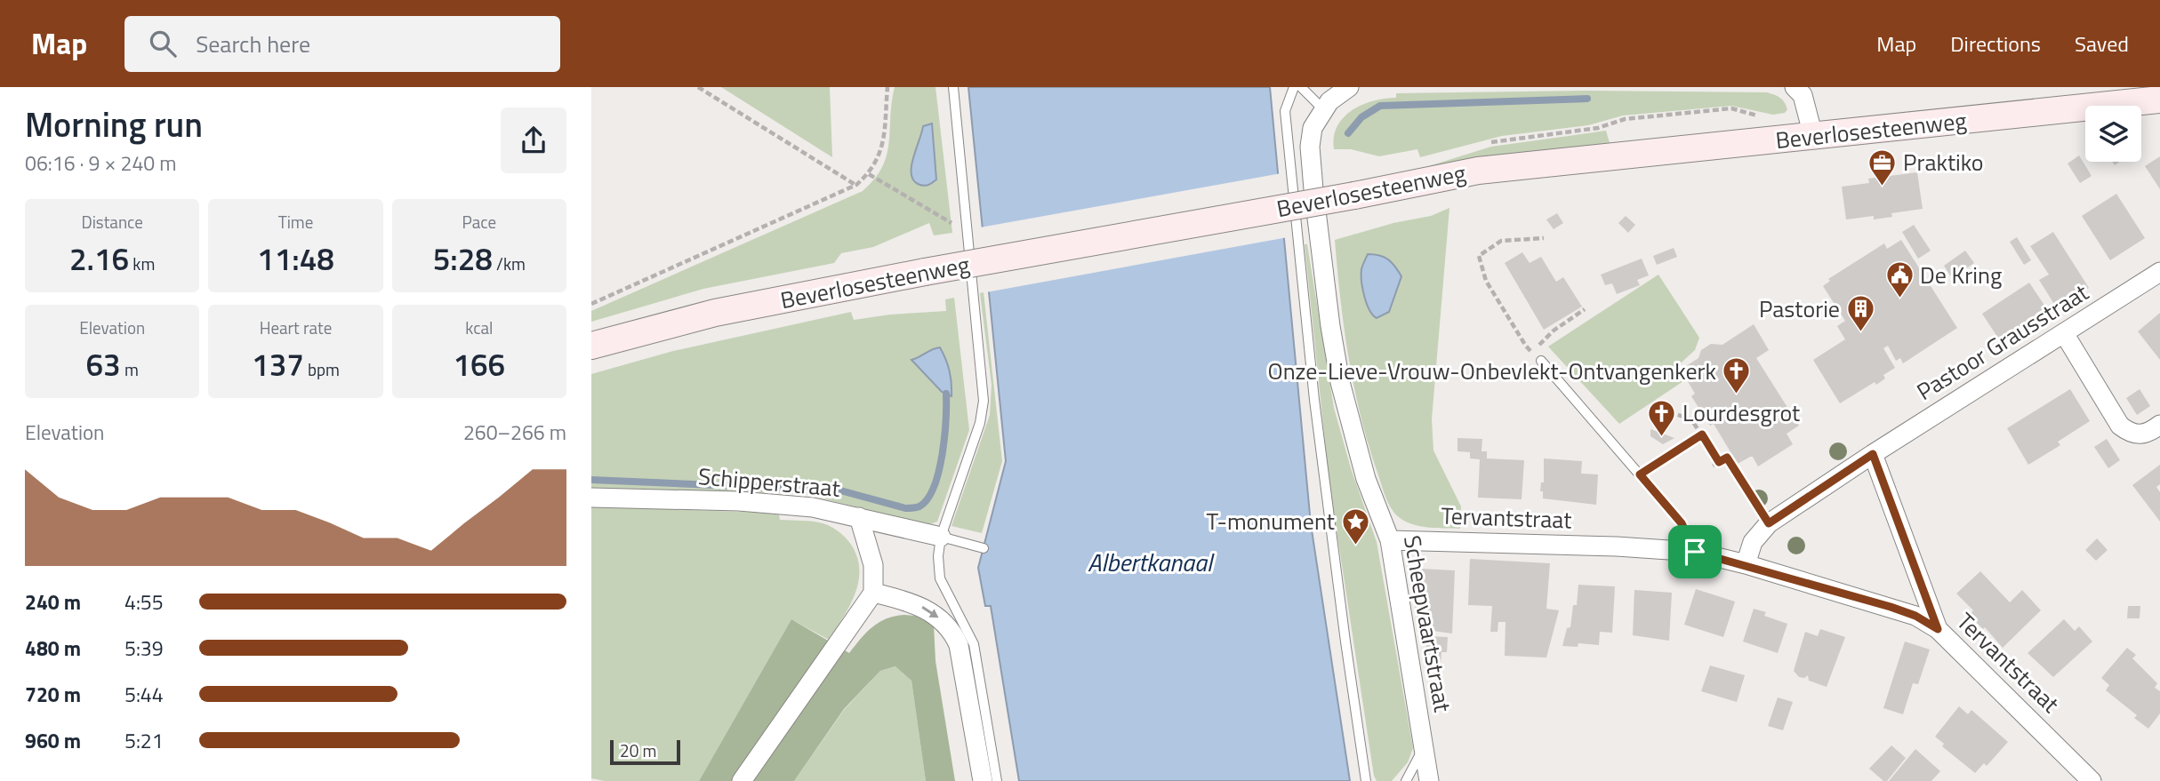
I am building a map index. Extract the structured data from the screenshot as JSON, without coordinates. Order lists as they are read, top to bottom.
{
  "streets": {
    "street": [
      "Beverlosesteenweg",
      "Pastoor Grausstraat",
      "Schipperstraat",
      "Tervantstraat",
      "Scheepvaartstraat"
    ]
  },
  "crossings": [
    ["Pastoor Grausstraat", "Tervantstraat"],
    ["Tervantstraat", "Scheepvaartstraat"]
  ],
  "water": ["Albertkanaal"],
  "places": {
    "office": ["Praktiko"],
    "public building": ["De Kring"],
    "building": ["Pastorie"],
    "church": ["Onze-Lieve-Vrouw-Onbevlekt-Ontvangenkerk", "Lourdesgrot"],
    "place": ["T-monument"]
  },
  "scale_bar": "20 m",
  "page": {
    "header": "Map",
    "search": "Search here",
    "nav": ["Map", "Directions", "Saved"],
    "heading": ["Morning run", "06:16 · 9 × 240 m"],
    "stats": [
      ["Distance", "2.16 km"],
      ["Time", "11:48"],
      ["Pace", "5:28 /km"],
      ["Elevation", "63 m"],
      ["Heart rate", "137 bpm"],
      ["kcal", "166"]
    ],
    "chart": ["Elevation", "260–266 m"],
    "list": [
      {
        "name": "240 m",
        "note": "4:55"
      },
      {
        "name": "480 m",
        "note": "5:39"
      },
      {
        "name": "720 m",
        "note": "5:44"
      },
      {
        "name": "960 m",
        "note": "5:21"
      }
    ],
    "scale": "20 m"
  }
}
